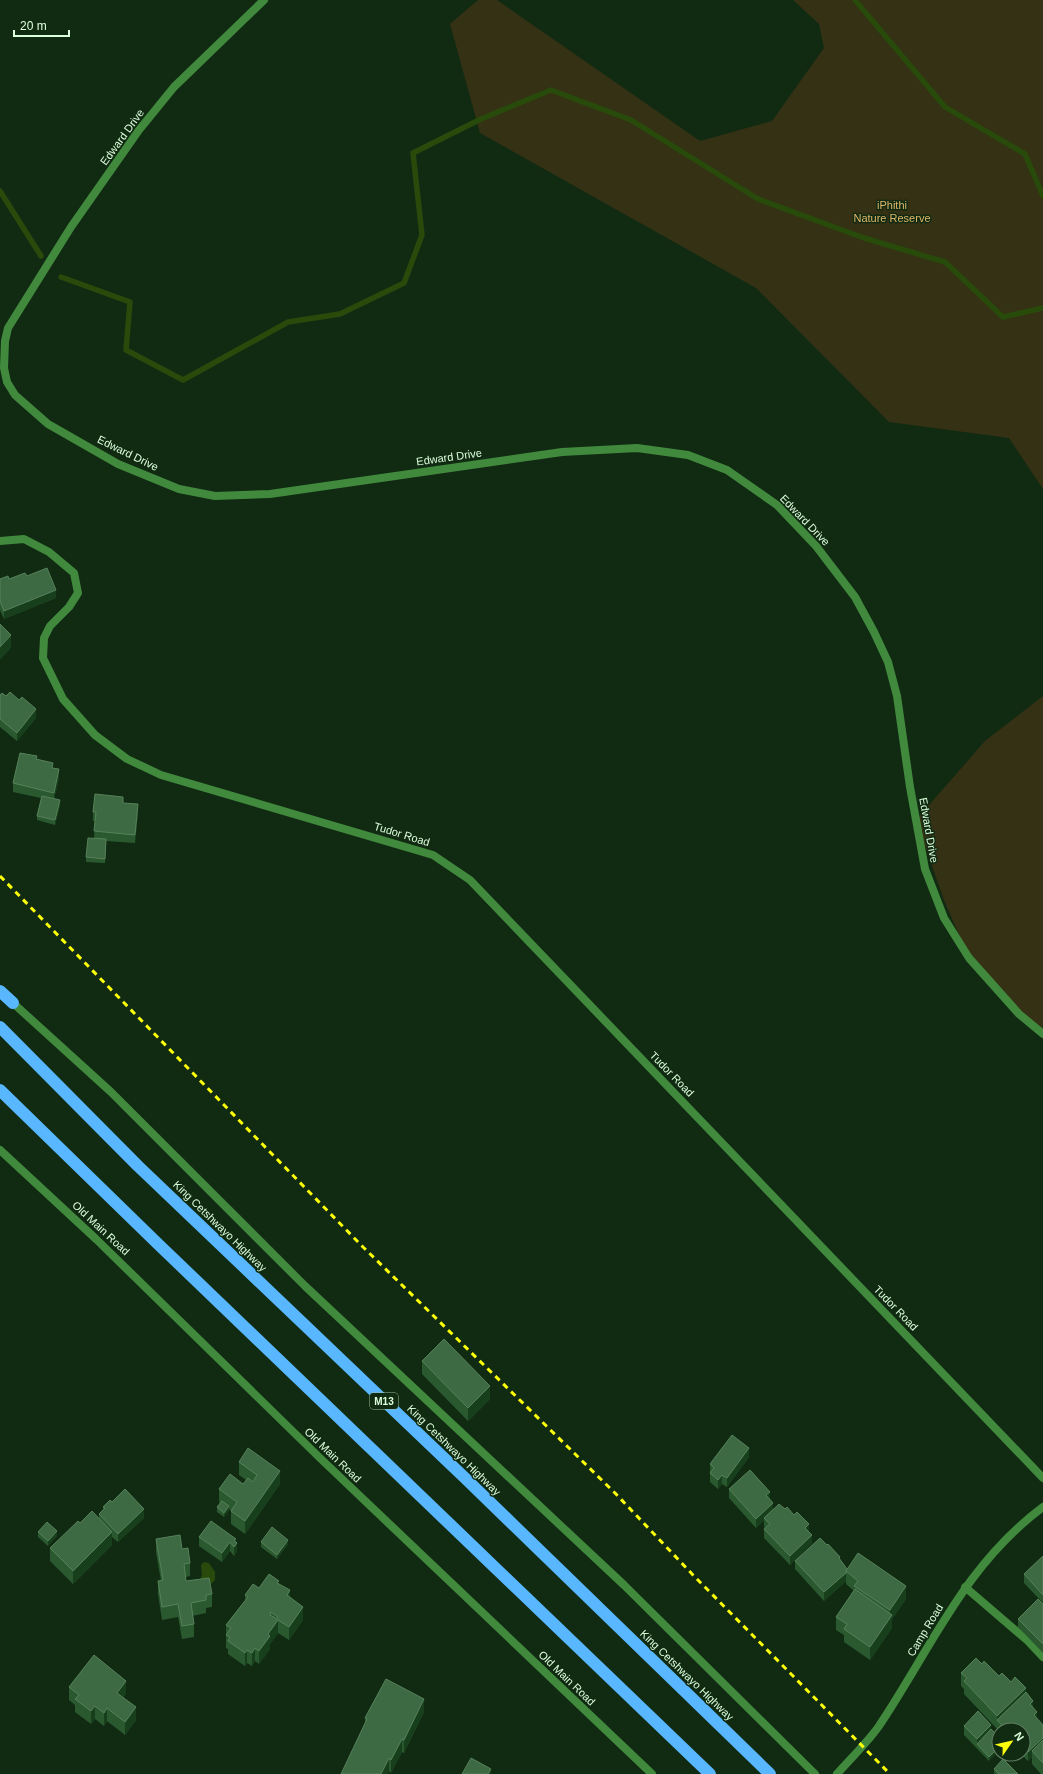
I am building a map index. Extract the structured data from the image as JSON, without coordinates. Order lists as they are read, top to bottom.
{
  "streets": {
    "highway": ["King Cetshwayo Highway", "M13"],
    "street": [
      "Edward Drive",
      "Tudor Road",
      "Old Main Road",
      "Camp Road"
    ]
  },
  "parks": ["iPhithi Nature Reserve"],
  "scale_bar": "20 m",
  "north": "top right"
}
